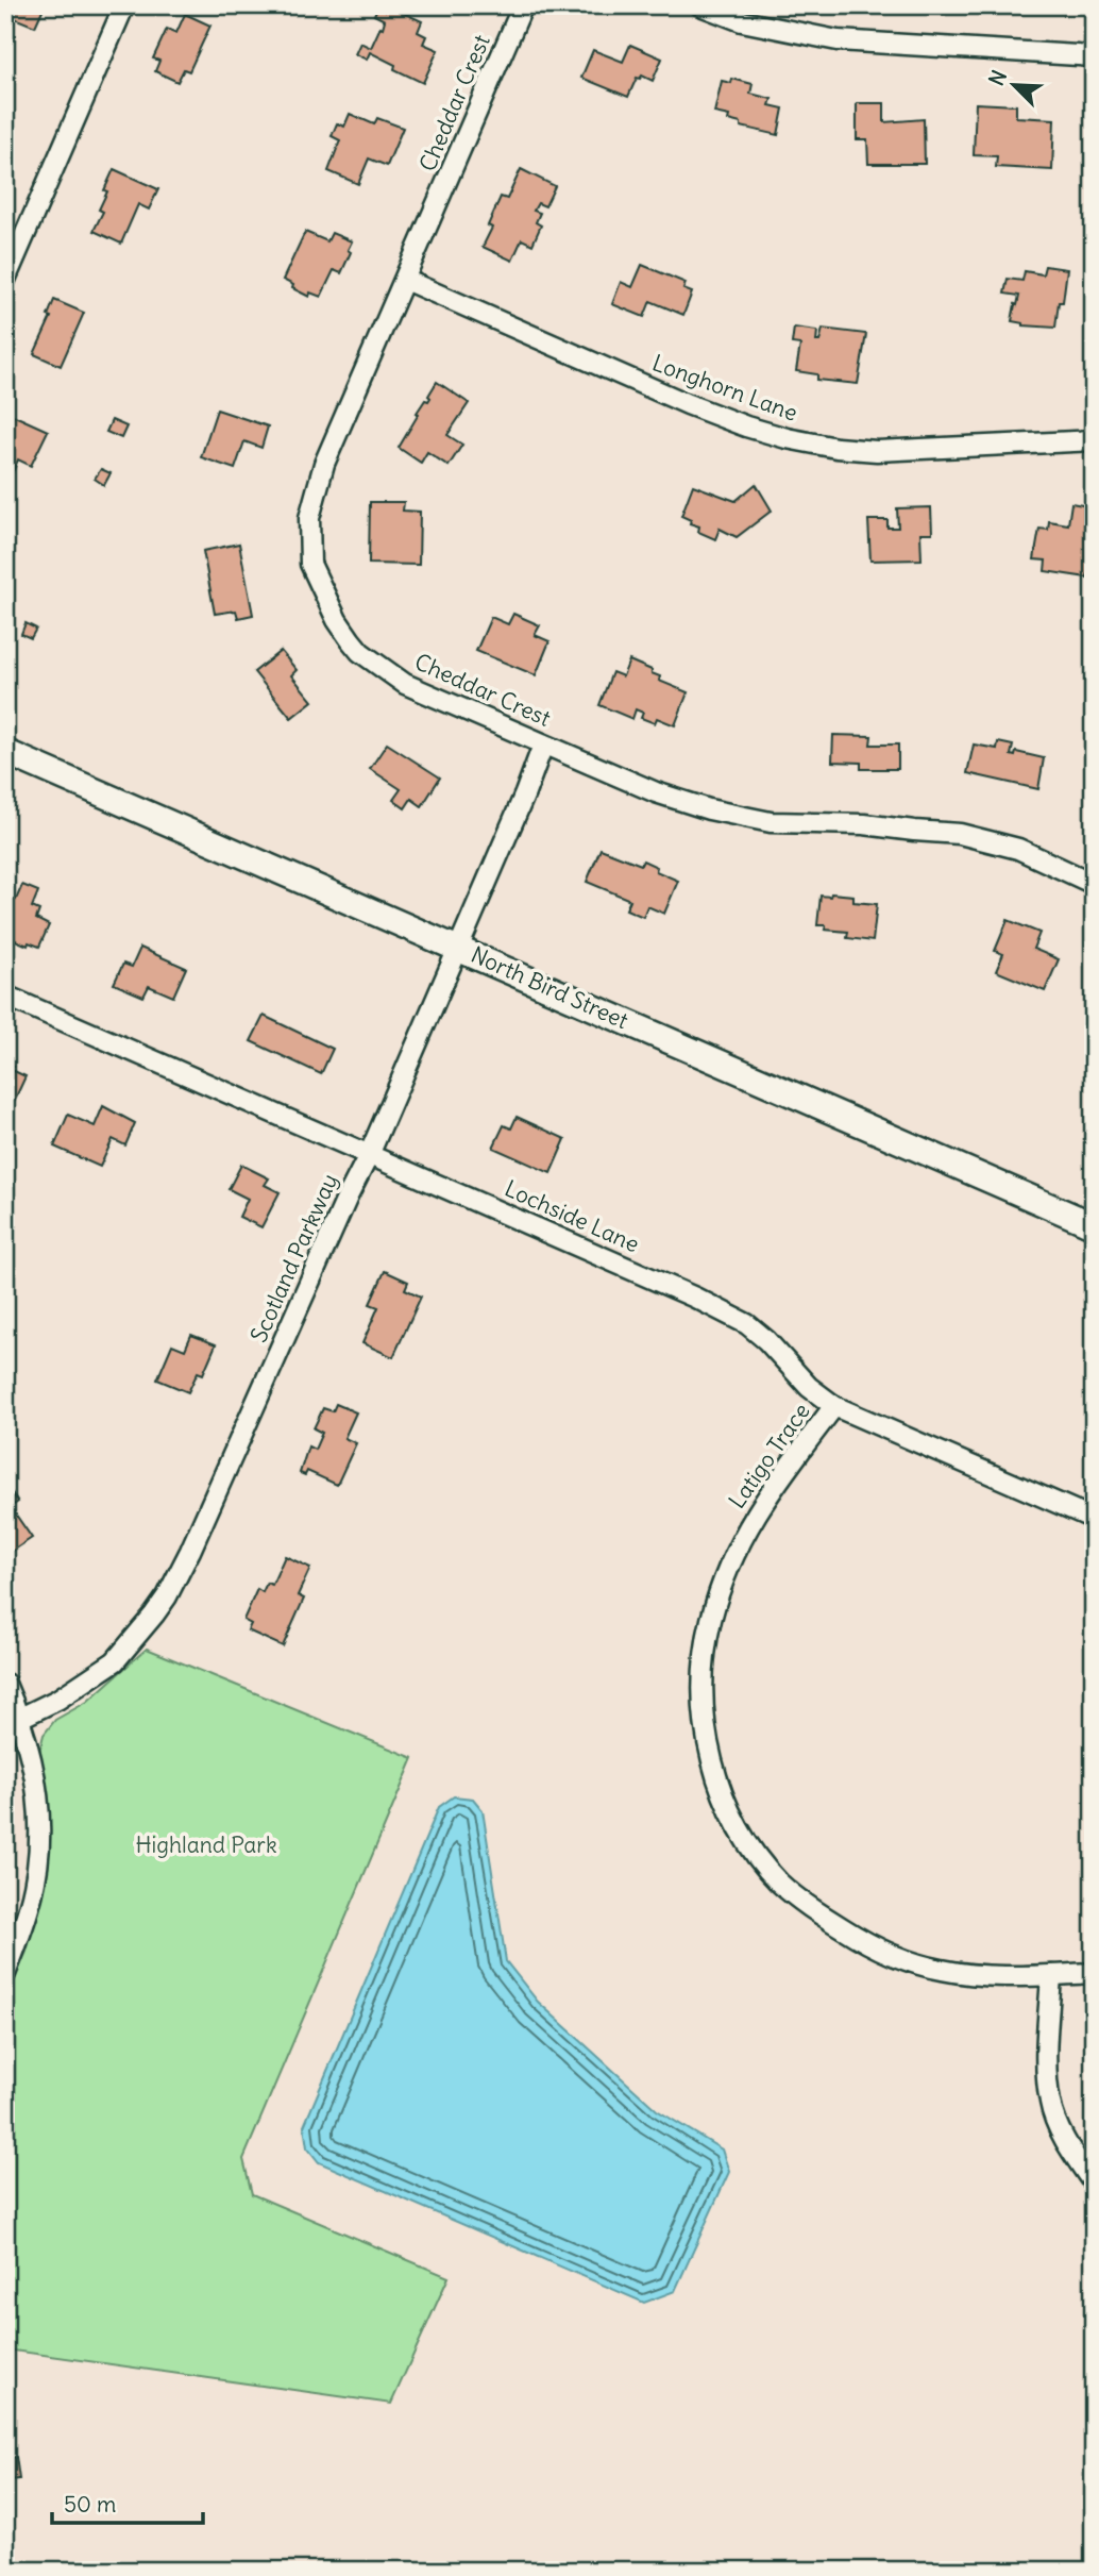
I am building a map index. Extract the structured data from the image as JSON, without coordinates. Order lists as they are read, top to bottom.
{
  "streets": {
    "street": [
      "Cheddar Crest",
      "Longhorn Lane",
      "North Bird Street",
      "Lochside Lane",
      "Scotland Parkway",
      "Latigo Trace"
    ]
  },
  "crossings": [
    ["Cheddar Crest", "Longhorn Lane"],
    ["Cheddar Crest", "Scotland Parkway"],
    ["North Bird Street", "Scotland Parkway"],
    ["Lochside Lane", "Scotland Parkway"],
    ["Lochside Lane", "Latigo Trace"]
  ],
  "parks": ["Highland Park"],
  "scale_bar": "50 m",
  "north": "top left"
}
